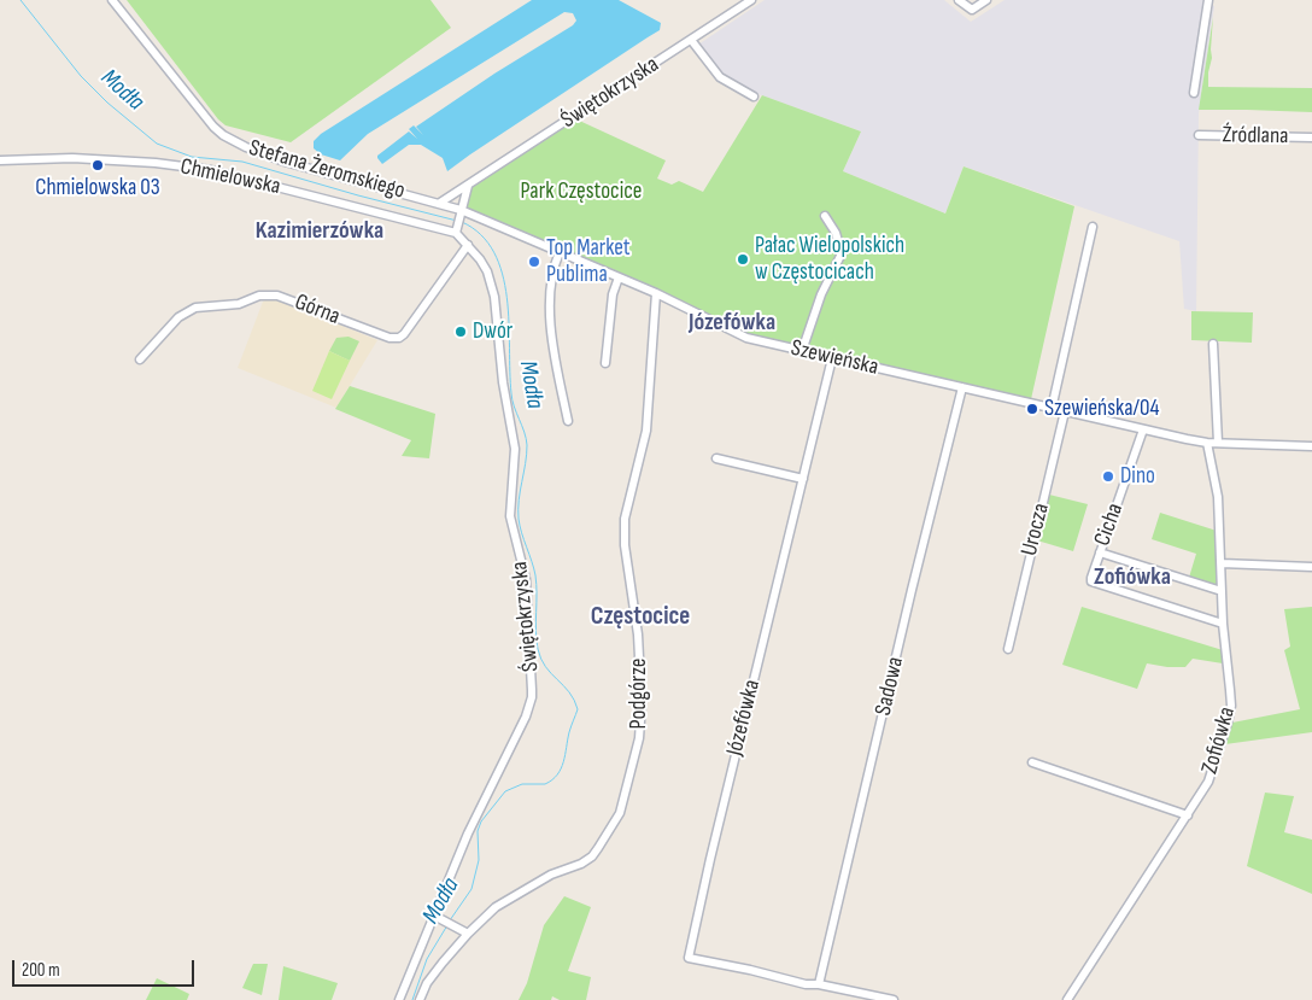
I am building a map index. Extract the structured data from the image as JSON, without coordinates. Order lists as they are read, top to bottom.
{
  "streets": {
    "street": [
      "Świętokrzyska",
      "Źródlana",
      "Stefana Żeromskiego",
      "Chmielowska",
      "Górna",
      "Szewieńska",
      "Cicha",
      "Urocza",
      "Sadowa",
      "Podgórze",
      "Józefówka",
      "Zofiówka"
    ]
  },
  "crossings": [
    ["Świętokrzyska", "Stefana Żeromskiego"],
    ["Świętokrzyska", "Chmielowska"],
    ["Świętokrzyska", "Górna"],
    ["Świętokrzyska", "Szewieńska"],
    ["Stefana Żeromskiego", "Chmielowska"],
    ["Stefana Żeromskiego", "Szewieńska"],
    ["Chmielowska", "Szewieńska"],
    ["Szewieńska", "Cicha"],
    ["Szewieńska", "Urocza"],
    ["Szewieńska", "Sadowa"],
    ["Szewieńska", "Podgórze"],
    ["Szewieńska", "Józefówka"],
    ["Szewieńska", "Zofiówka"],
    ["Cicha", "Zofiówka"],
    ["Sadowa", "Józefówka"]
  ],
  "districts": [
    "Kazimierzówka",
    "Józefówka",
    "Zofiówka",
    "Częstocice"
  ],
  "water": ["Modła"],
  "parks": ["Park Częstocice"],
  "places": [
    "Chmielowska 03",
    "Pałac Wielopolskich w Częstocicach",
    "Top Market Publima",
    "Dwór",
    "Szewieńska/04",
    "Dino"
  ],
  "scale_bar": "200 m"
}
